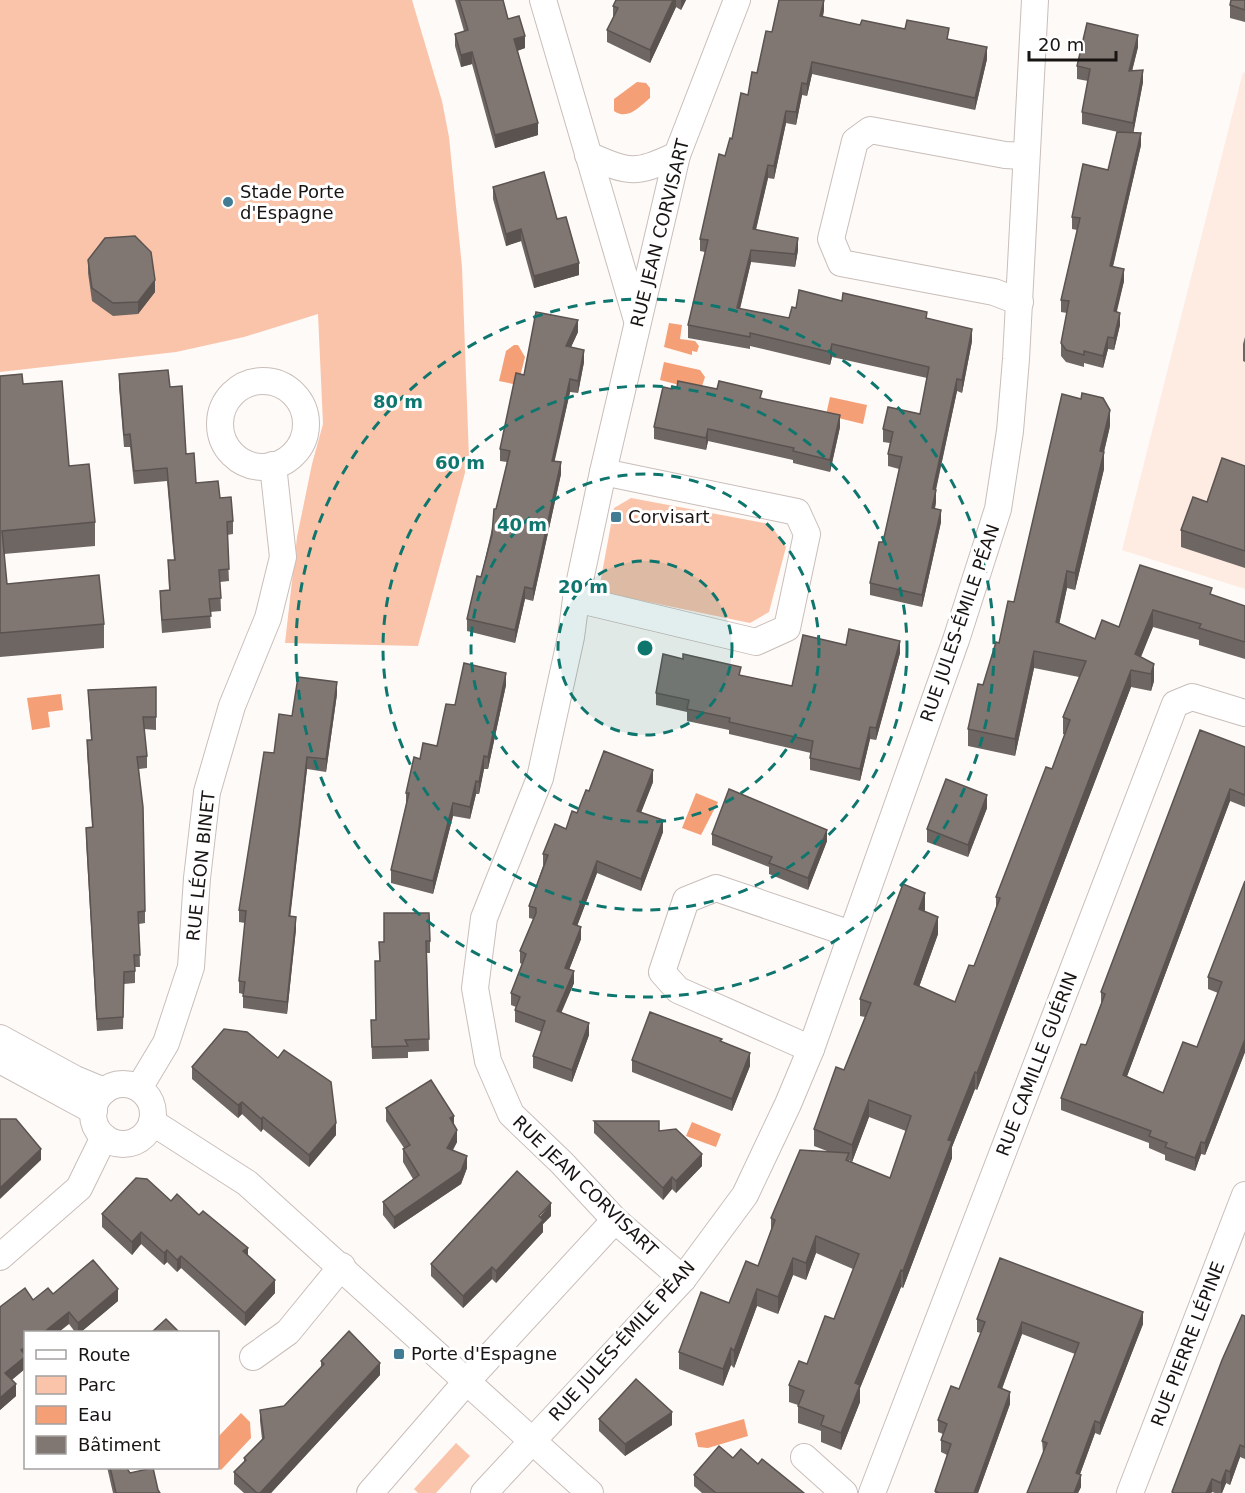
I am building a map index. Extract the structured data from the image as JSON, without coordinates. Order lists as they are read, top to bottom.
{
  "streets": {
    "street": [
      "RUE JEAN CORVISART",
      "RUE JULES-ÉMILE PÉAN",
      "RUE LÉON BINET",
      "RUE CAMILLE GUÉRIN",
      "RUE PIERRE LÉPINE"
    ]
  },
  "crossings": [
    ["RUE JEAN CORVISART", "RUE JULES-ÉMILE PÉAN"]
  ],
  "places": {
    "other": ["Stade Porte d'Espagne"],
    "transit": ["Corvisart", "Porte d'Espagne"]
  },
  "legend": [
    "Route",
    "Parc",
    "Eau",
    "Bâtiment"
  ],
  "scale_bar": "20 m",
  "rings": [
    "80 m",
    "60 m",
    "40 m",
    "20 m"
  ]
}
